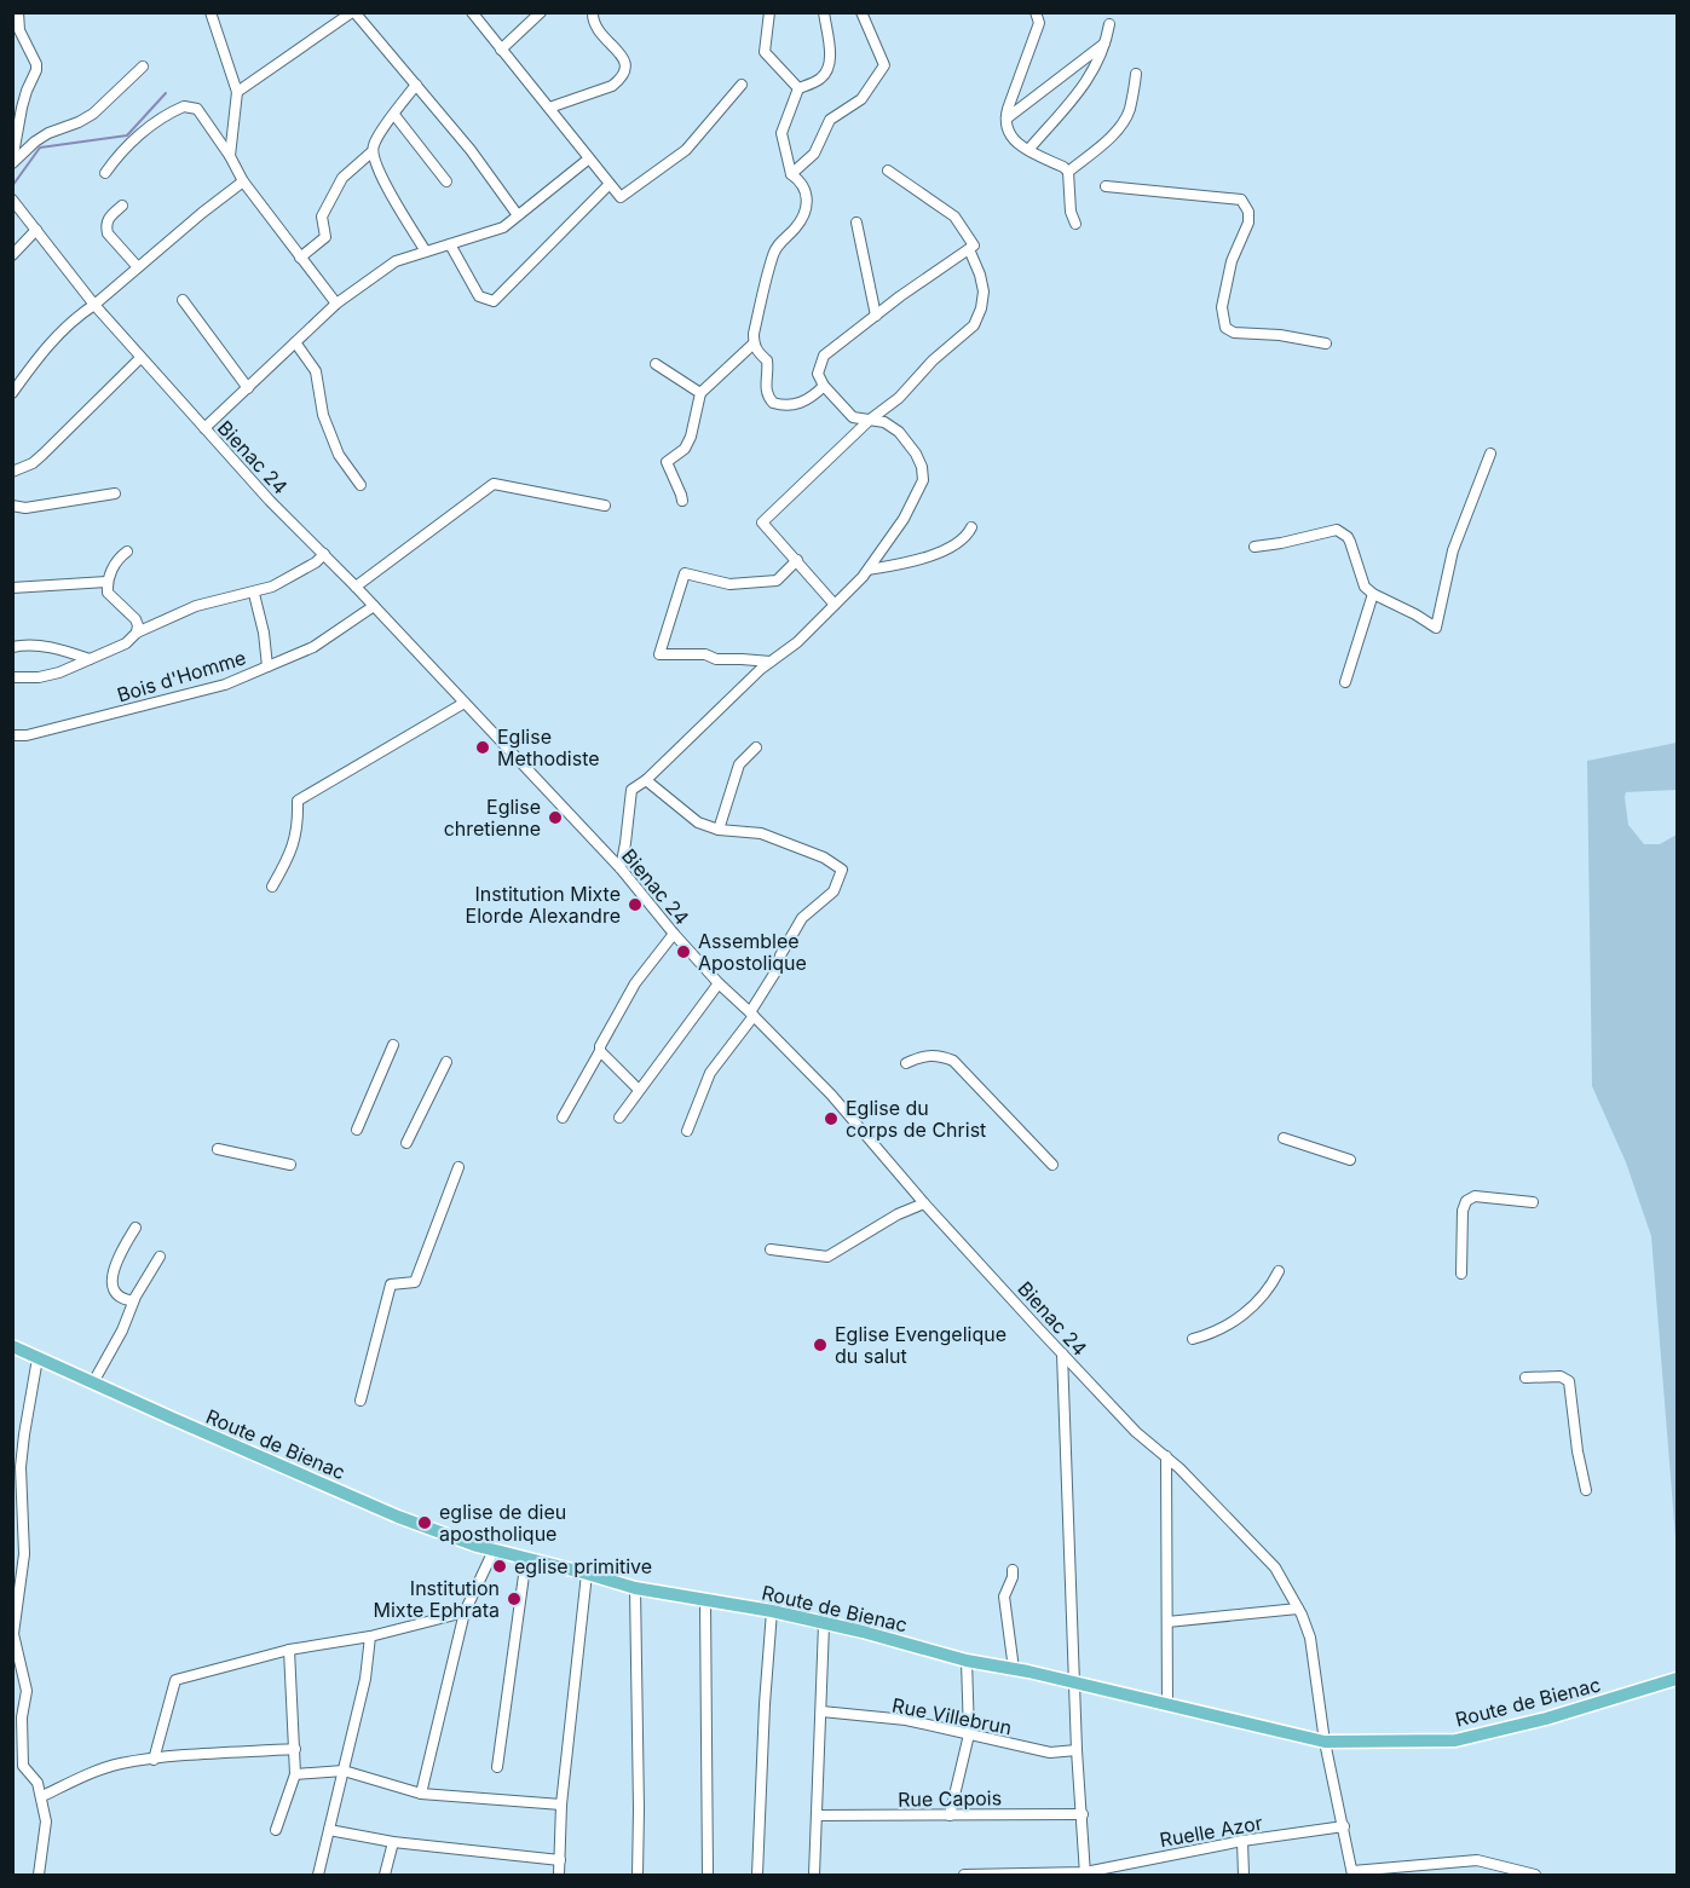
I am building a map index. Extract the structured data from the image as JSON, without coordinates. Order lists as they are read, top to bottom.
{
  "streets": {
    "main road": ["Route de Bienac"],
    "street": [
      "Bienac 24",
      "Bois d'Homme",
      "Rue Villebrun",
      "Rue Capois",
      "Ruelle Azor"
    ]
  },
  "crossings": [
    ["Bienac 24", "Bois d'Homme"],
    ["Bienac 24", "Route de Bienac"],
    ["Bienac 24", "Ruelle Azor"]
  ],
  "places": [
    "Eglise Methodiste",
    "Eglise chretienne",
    "Institution Mixte Elorde Alexandre",
    "Assemblee Apostolique",
    "Eglise du corps de Christ",
    "Eglise Evengelique du salut",
    "eglise de dieu apostholique",
    "eglise primitive",
    "Institution Mixte Ephrata"
  ]
}
